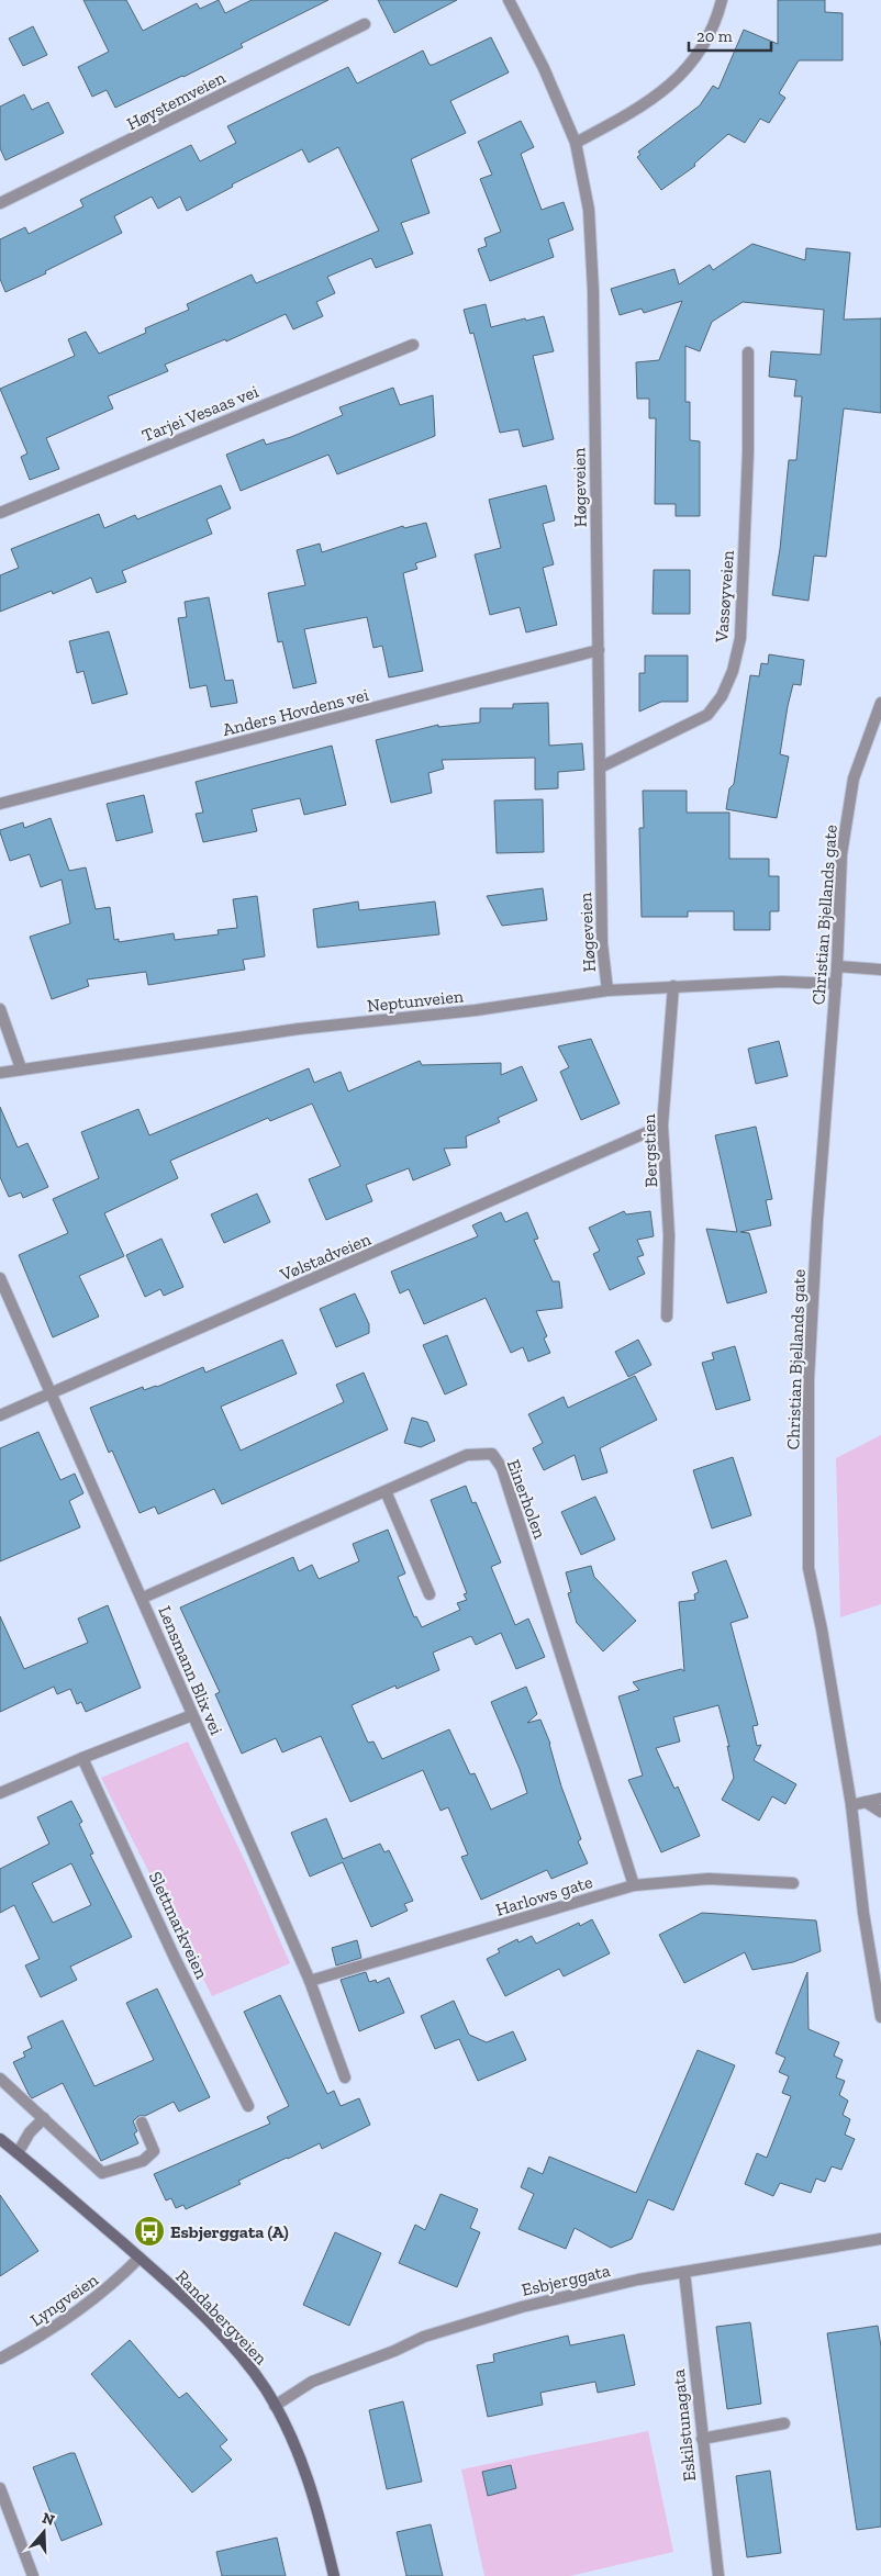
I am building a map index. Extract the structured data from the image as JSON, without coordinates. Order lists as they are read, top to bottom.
{
  "streets": {
    "main road": ["Randabergveien"],
    "street": [
      "Høystemveien",
      "Tarjei Vesaas vei",
      "Høgeveien",
      "Vassøyveien",
      "Anders Hovdens vei",
      "Christian Bjellands gate",
      "Neptunveien",
      "Bergstien",
      "Vølstadveien",
      "Einerholen",
      "Lensmann Blix vei",
      "Harlows gate",
      "Slettmarkveien",
      "Esbjerggata",
      "Lyngveien",
      "Eskilstunagata"
    ]
  },
  "crossings": [
    ["Høgeveien", "Vassøyveien"],
    ["Høgeveien", "Anders Hovdens vei"],
    ["Høgeveien", "Neptunveien"],
    ["Christian Bjellands gate", "Neptunveien"],
    ["Neptunveien", "Bergstien"],
    ["Bergstien", "Vølstadveien"],
    ["Vølstadveien", "Lensmann Blix vei"],
    ["Einerholen", "Lensmann Blix vei"],
    ["Einerholen", "Harlows gate"],
    ["Lensmann Blix vei", "Harlows gate"],
    ["Esbjerggata", "Randabergveien"],
    ["Esbjerggata", "Eskilstunagata"],
    ["Lyngveien", "Randabergveien"]
  ],
  "places": {
    "bus stop": ["Esbjerggata (A)"]
  },
  "scale_bar": "20 m",
  "north": "top"
}
